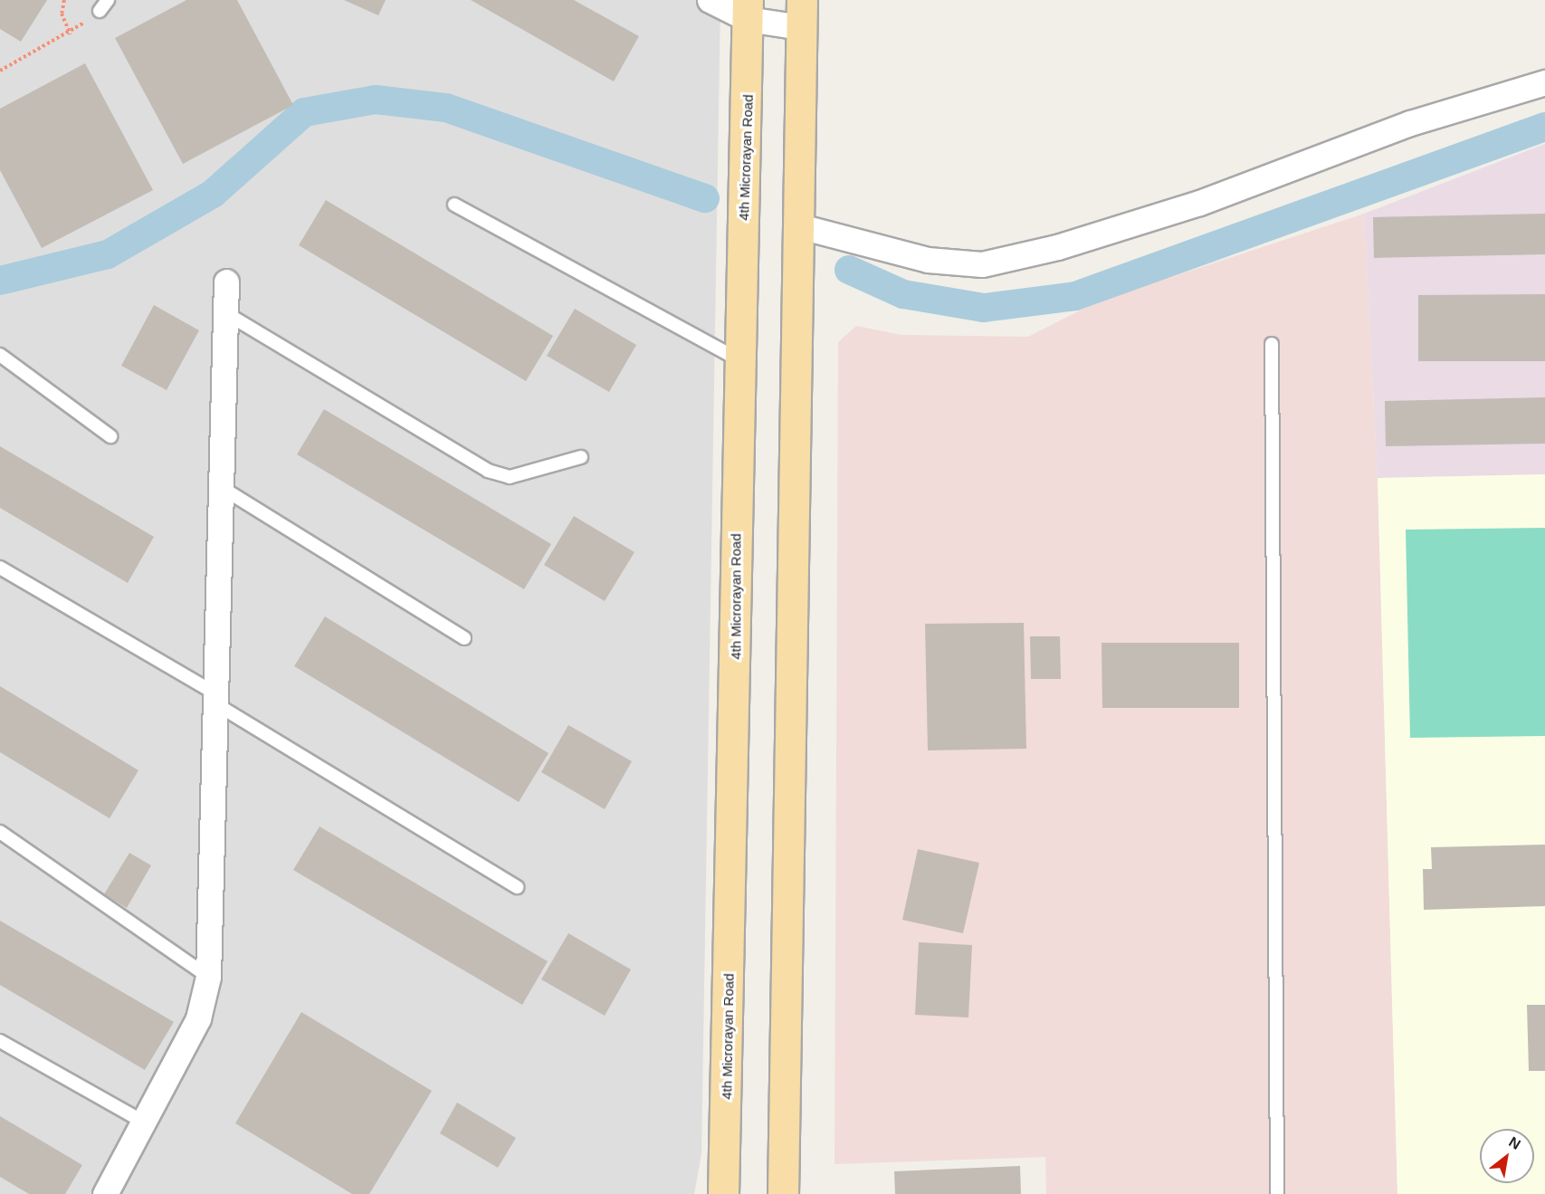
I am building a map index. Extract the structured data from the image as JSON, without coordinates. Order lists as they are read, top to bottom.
{
  "streets": {
    "main road": ["4th Microrayan Road"]
  },
  "north": "top right"
}
